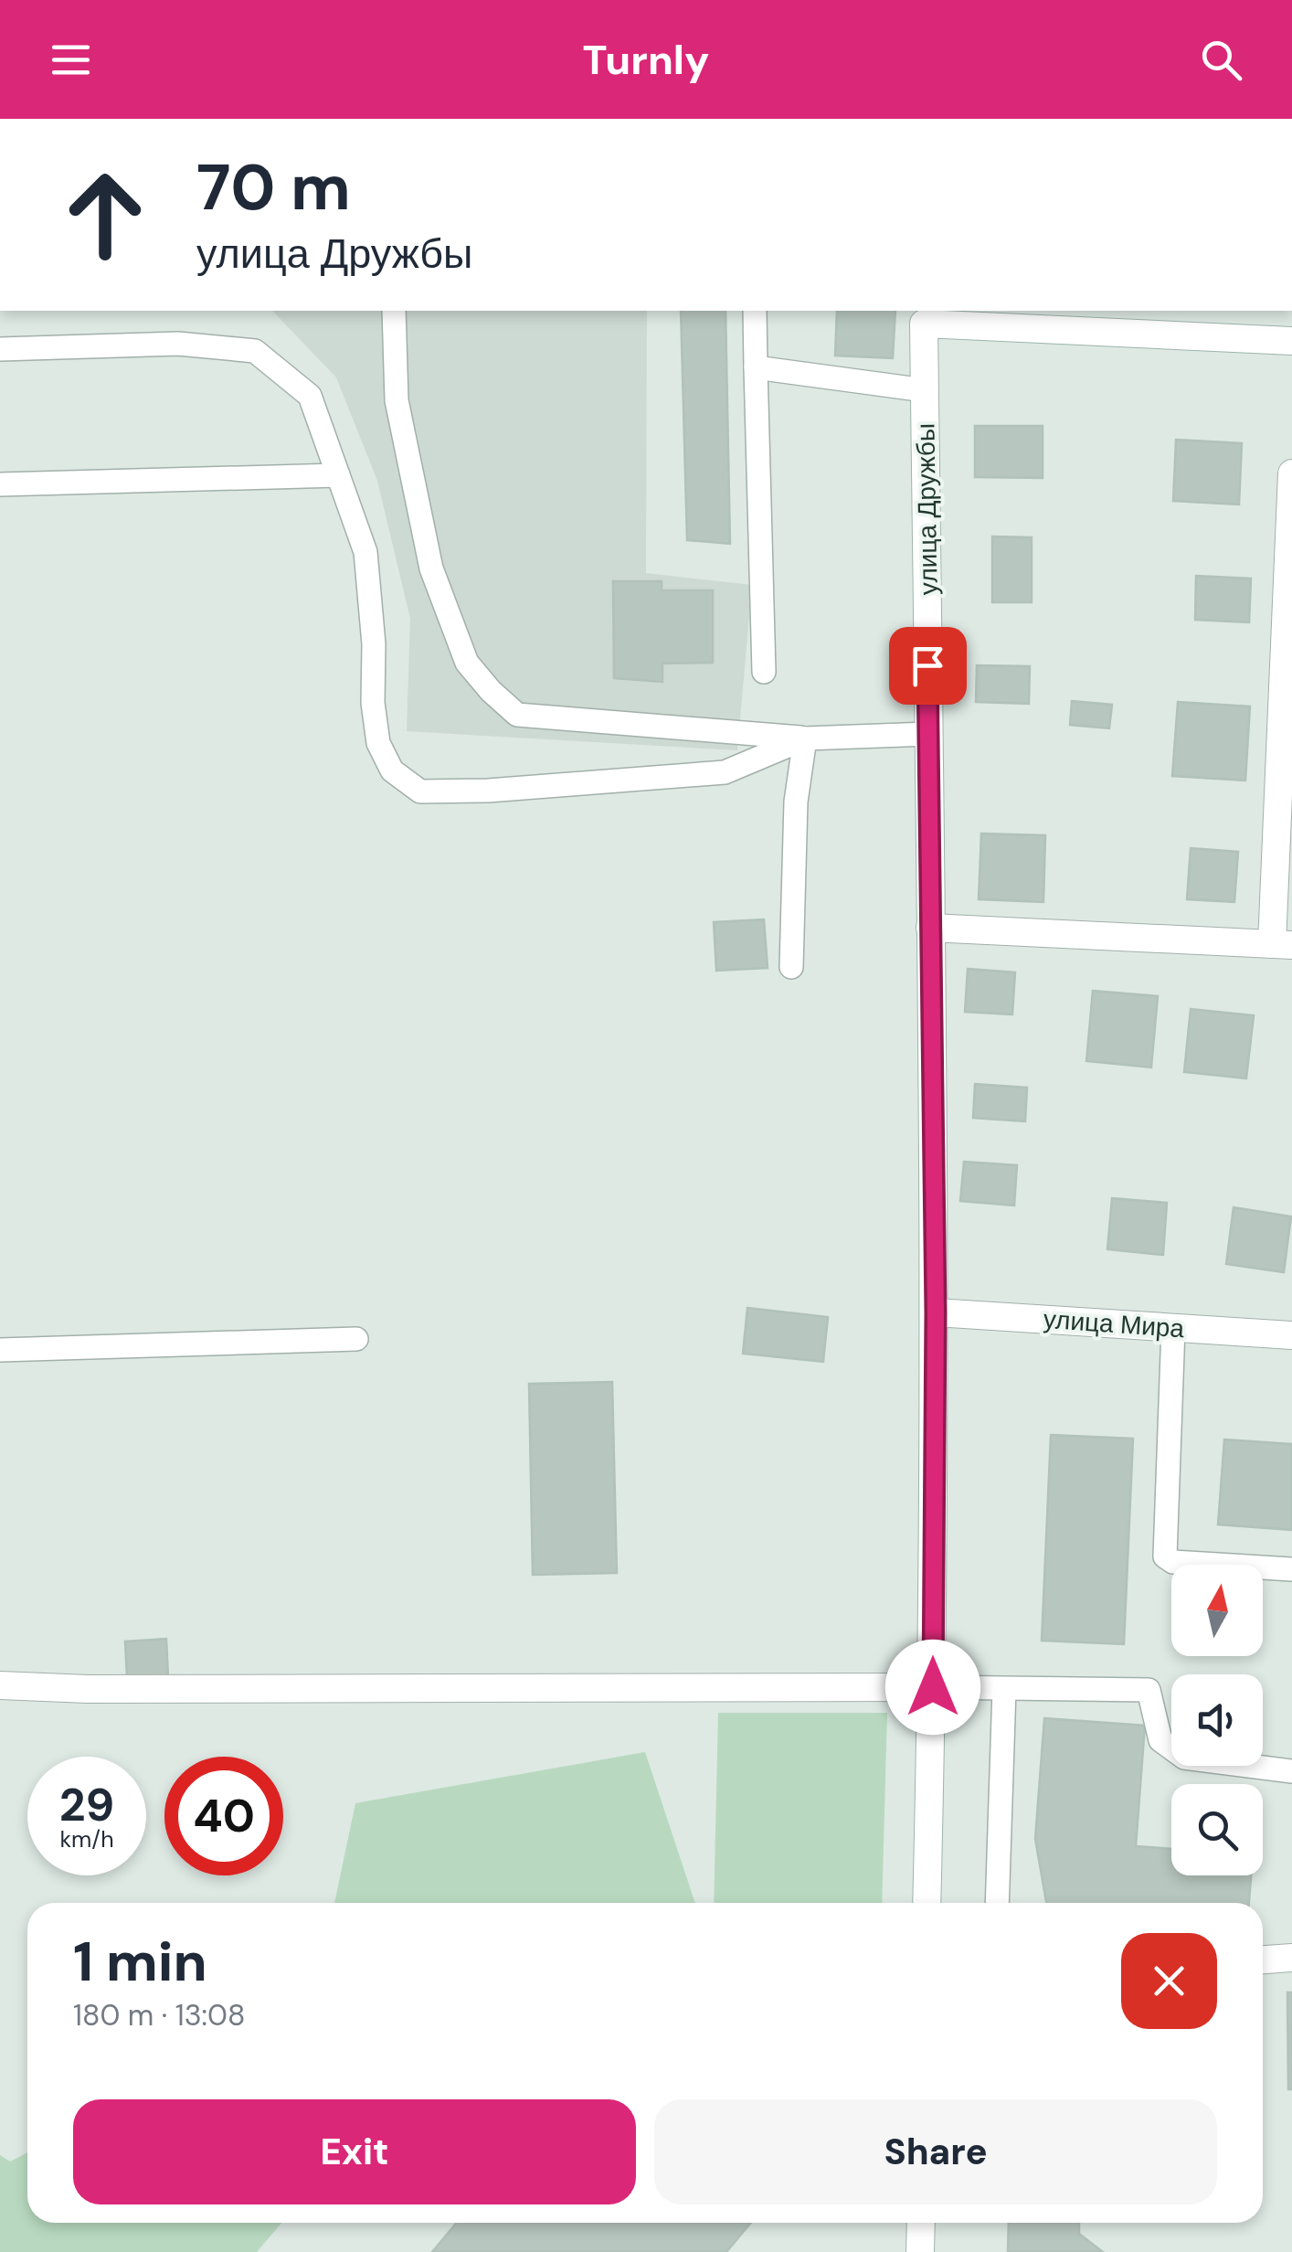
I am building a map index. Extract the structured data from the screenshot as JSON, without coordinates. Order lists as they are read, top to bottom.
{
  "streets": {
    "street": ["улица Дружбы", "улица Мира"]
  },
  "crossings": [
    ["улица Дружбы", "улица Мира"]
  ],
  "north": "top",
  "page": {
    "header": "Turnly",
    "turn": ["70 m", "улица Дружбы"],
    "speed": "29 km/h",
    "limit": "40",
    "heading": ["1 min", "180 m · 13:08"],
    "buttons": ["Exit", "Share"]
  }
}
